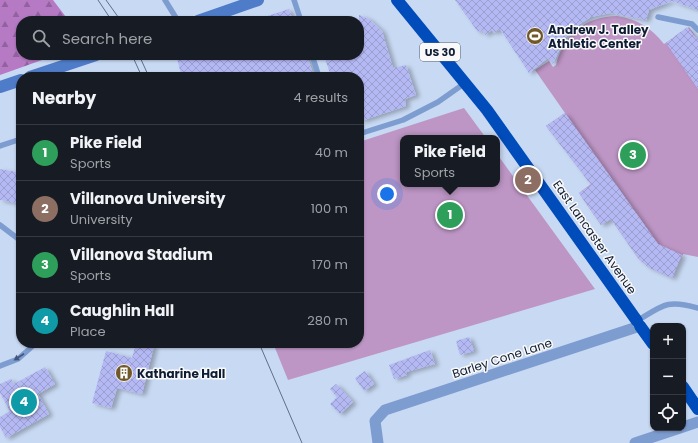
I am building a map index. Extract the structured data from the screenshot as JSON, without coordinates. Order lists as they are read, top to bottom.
{
  "streets": {
    "highway": ["US 30", "East Lancaster Avenue"],
    "street": ["Barley Cone Lane"]
  },
  "crossings": [
    ["East Lancaster Avenue", "Barley Cone Lane"]
  ],
  "places": {
    "sports": ["Andrew J. Talley Athletic Center"],
    "building": ["Katharine Hall"]
  },
  "page": {
    "search": "Search here",
    "heading": ["Nearby", "4 results"],
    "list": [
      {
        "mark": "1",
        "name": "Pike Field",
        "note": "Sports",
        "value": "40 m"
      },
      {
        "mark": "2",
        "name": "Villanova University",
        "note": "University",
        "value": "100 m"
      },
      {
        "mark": "3",
        "name": "Villanova Stadium",
        "note": "Sports",
        "value": "170 m"
      },
      {
        "mark": "4",
        "name": "Caughlin Hall",
        "note": "Place",
        "value": "280 m"
      }
    ],
    "popup": ["Pike Field", "Sports"],
    "pins": [
      "3",
      "2",
      "1",
      "4"
    ],
    "map_buttons": ["+", "−"]
  }
}
